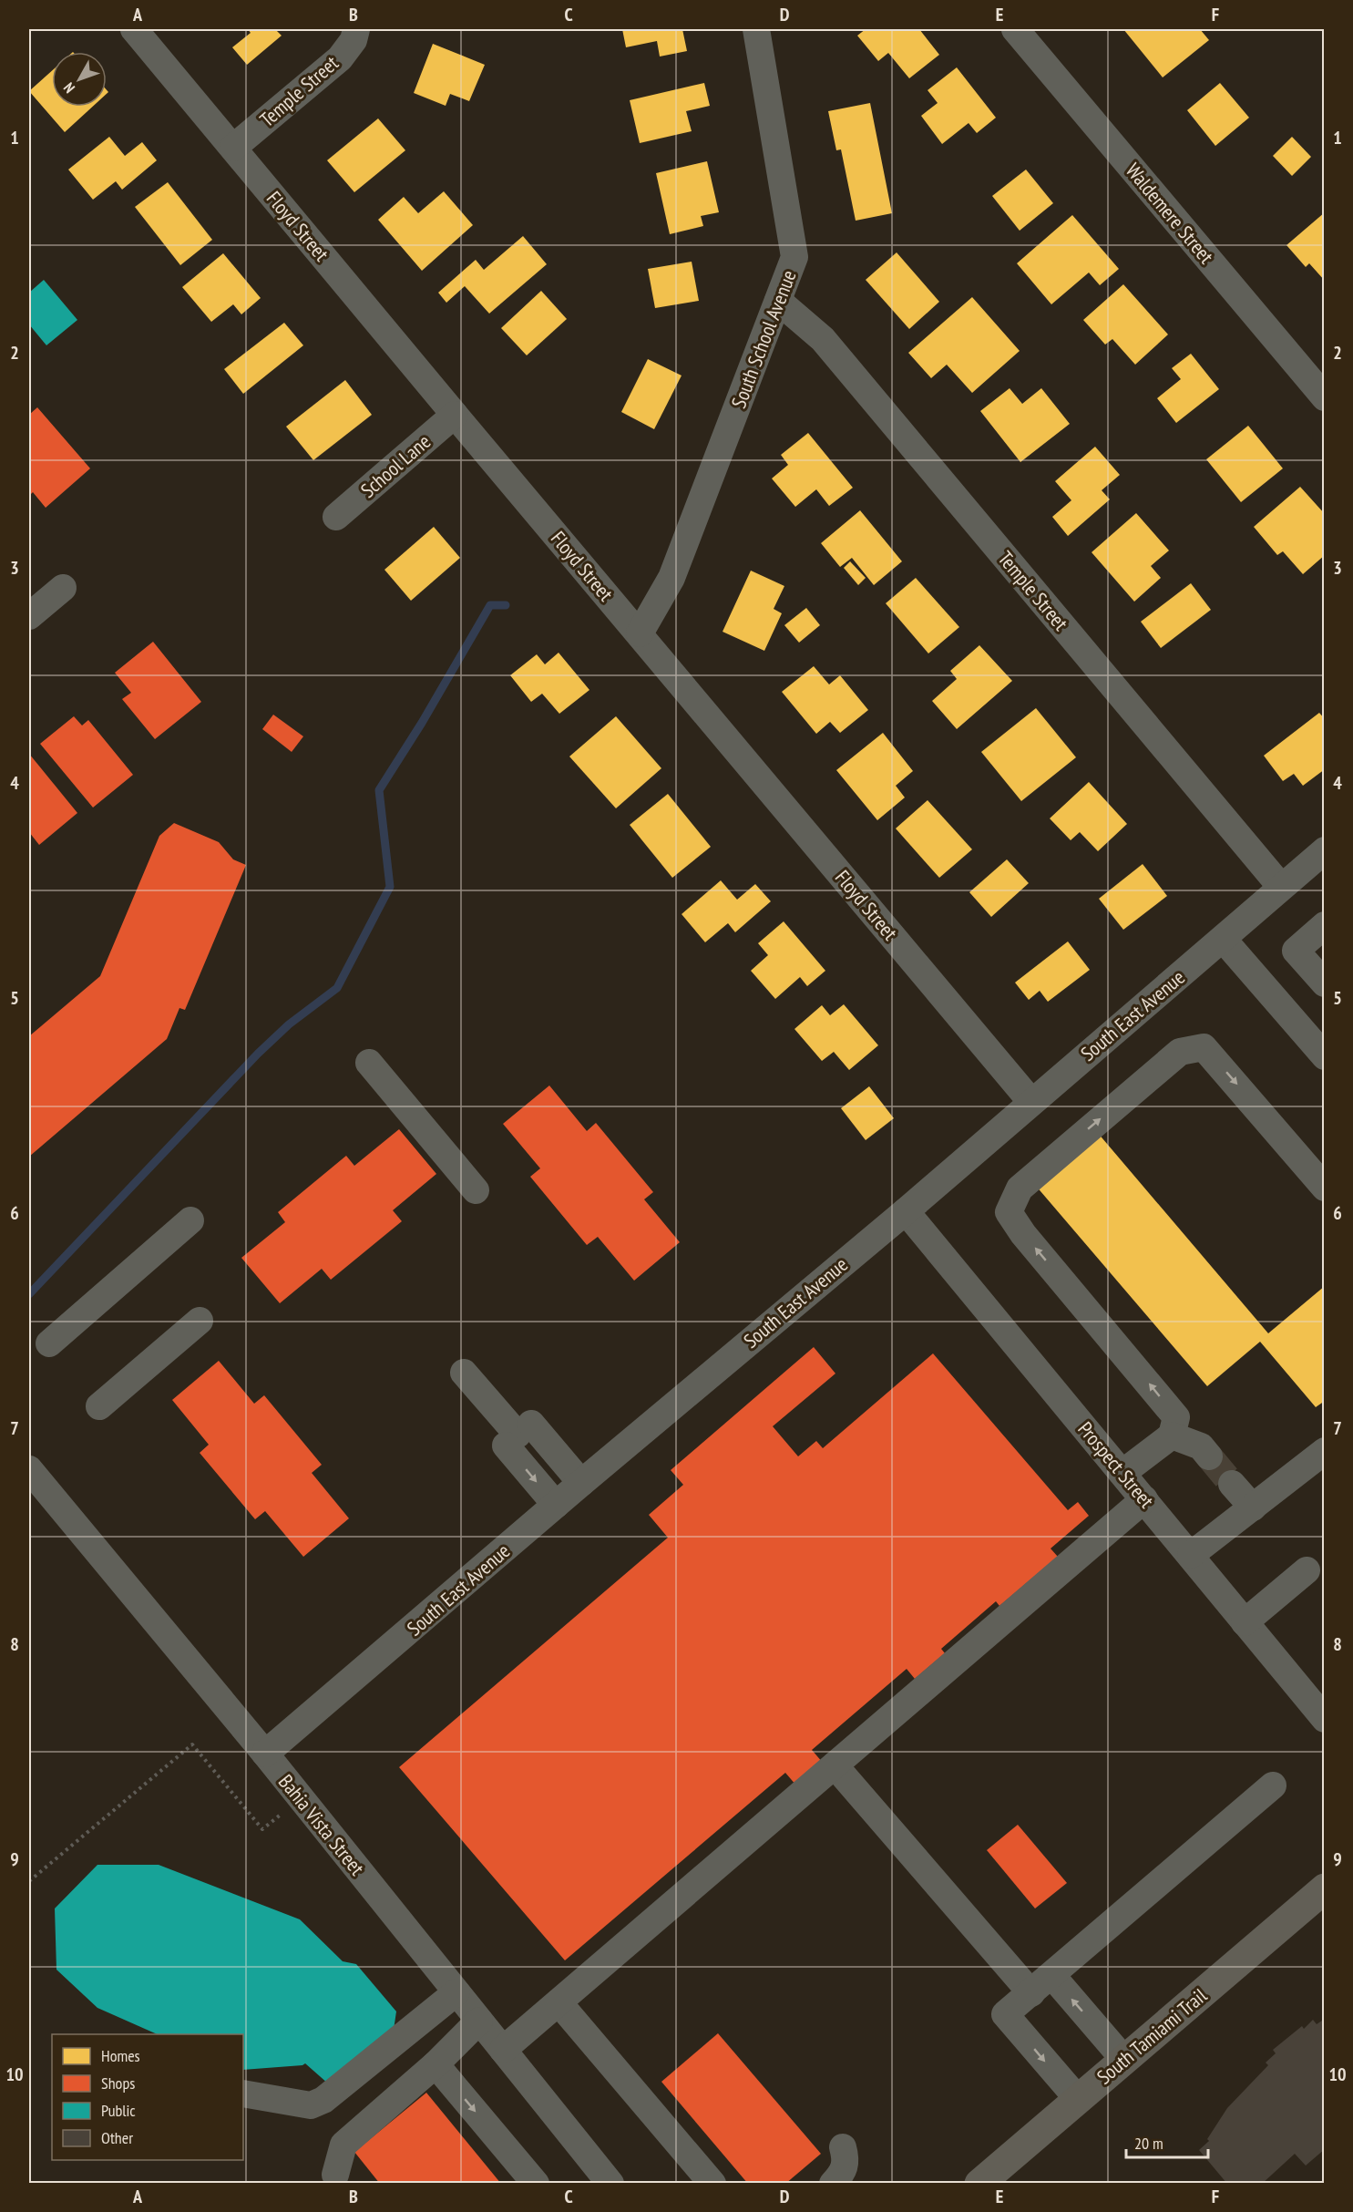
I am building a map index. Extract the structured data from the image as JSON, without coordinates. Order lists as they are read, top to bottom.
{
  "streets": {
    "main road": ["South Tamiami Trail"],
    "street": [
      "Temple Street",
      "Waldemere Street",
      "Floyd Street",
      "South School Avenue",
      "School Lane",
      "South East Avenue",
      "Prospect Street",
      "Bahia Vista Street"
    ]
  },
  "crossings": [
    ["Temple Street", "Floyd Street"],
    ["Temple Street", "South School Avenue"],
    ["Temple Street", "South East Avenue"],
    ["Floyd Street", "South School Avenue"],
    ["Floyd Street", "School Lane"],
    ["Floyd Street", "South East Avenue"],
    ["South East Avenue", "Prospect Street"],
    ["South East Avenue", "Bahia Vista Street"]
  ],
  "legend": [
    "Homes",
    "Shops",
    "Public",
    "Other"
  ],
  "scale_bar": "20 m",
  "north": "bottom left",
  "grid": {
    "columns": [
      "A",
      "B",
      "C",
      "D",
      "E",
      "F"
    ],
    "rows": [
      "1",
      "2",
      "3",
      "4",
      "5",
      "6",
      "7",
      "8",
      "9",
      "10"
    ]
  }
}
